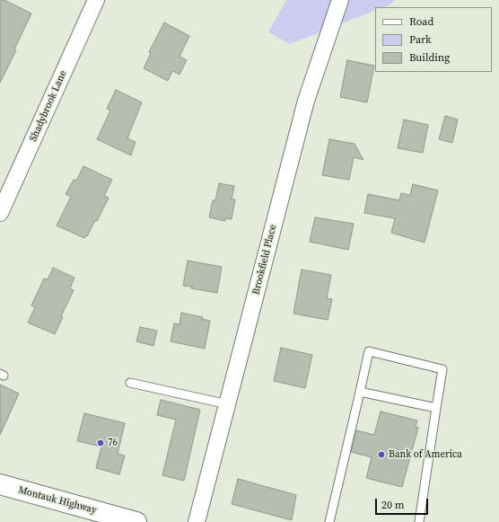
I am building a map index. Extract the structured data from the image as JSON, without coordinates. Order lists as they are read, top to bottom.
{
  "streets": {
    "main road": ["Montauk Highway"],
    "street": ["Shadybrook Lane", "Brookfield Place"]
  },
  "places": ["76", "Bank of America"],
  "legend": ["Road", "Park", "Building"],
  "scale_bar": "20 m"
}
